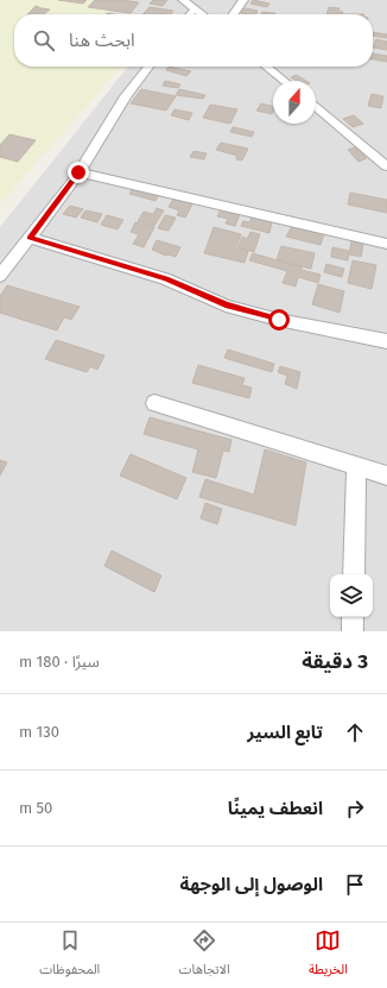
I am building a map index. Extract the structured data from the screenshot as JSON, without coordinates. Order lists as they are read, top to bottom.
{
  "north": "top",
  "page": {
    "search": "ابحث هنا",
    "heading": ["3 دقيقة", "سيرًا · 180 m"],
    "list": [
      ["تابع السير", "130 m"],
      ["انعطف يمينًا", "50 m"],
      "الوصول إلى الوجهة"
    ],
    "nav": ["الخريطة", "الاتجاهات", "المحفوظات"]
  }
}
